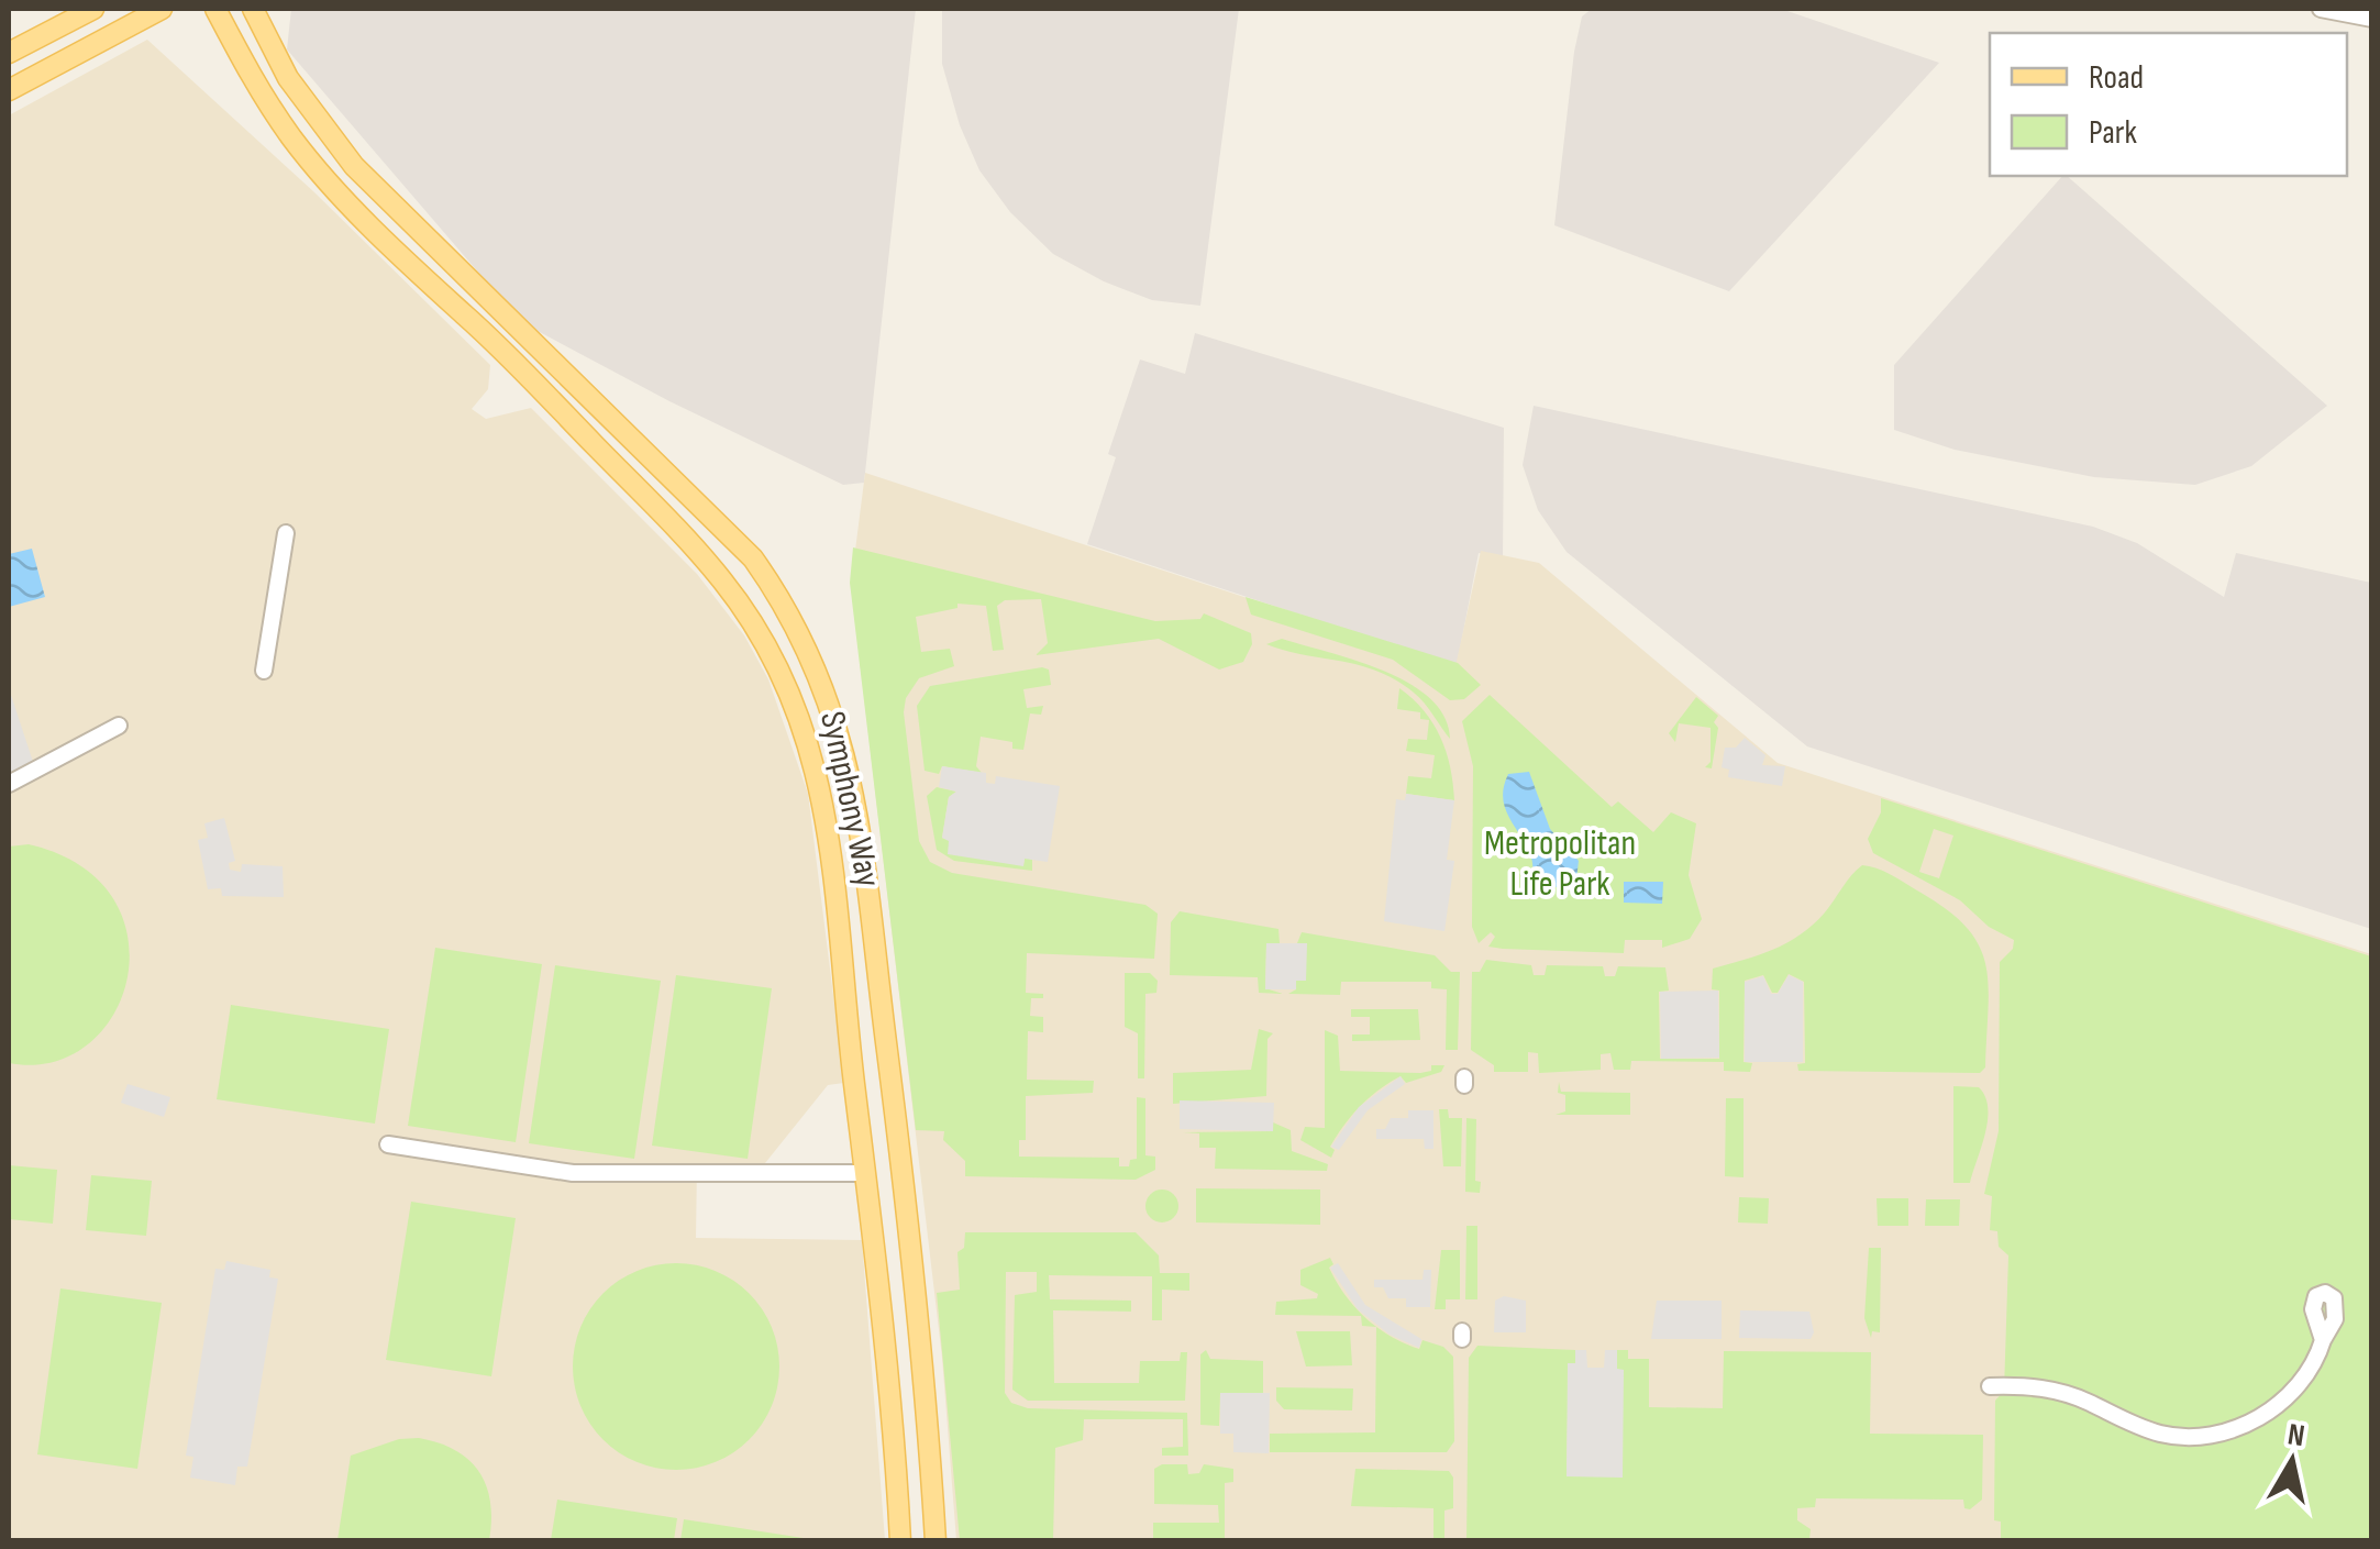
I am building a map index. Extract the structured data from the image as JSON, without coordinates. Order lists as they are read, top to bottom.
{
  "streets": {
    "main road": ["Symphony Way"]
  },
  "parks": ["Metropolitan Life Park"],
  "legend": ["Road", "Park"],
  "north": "top"
}
